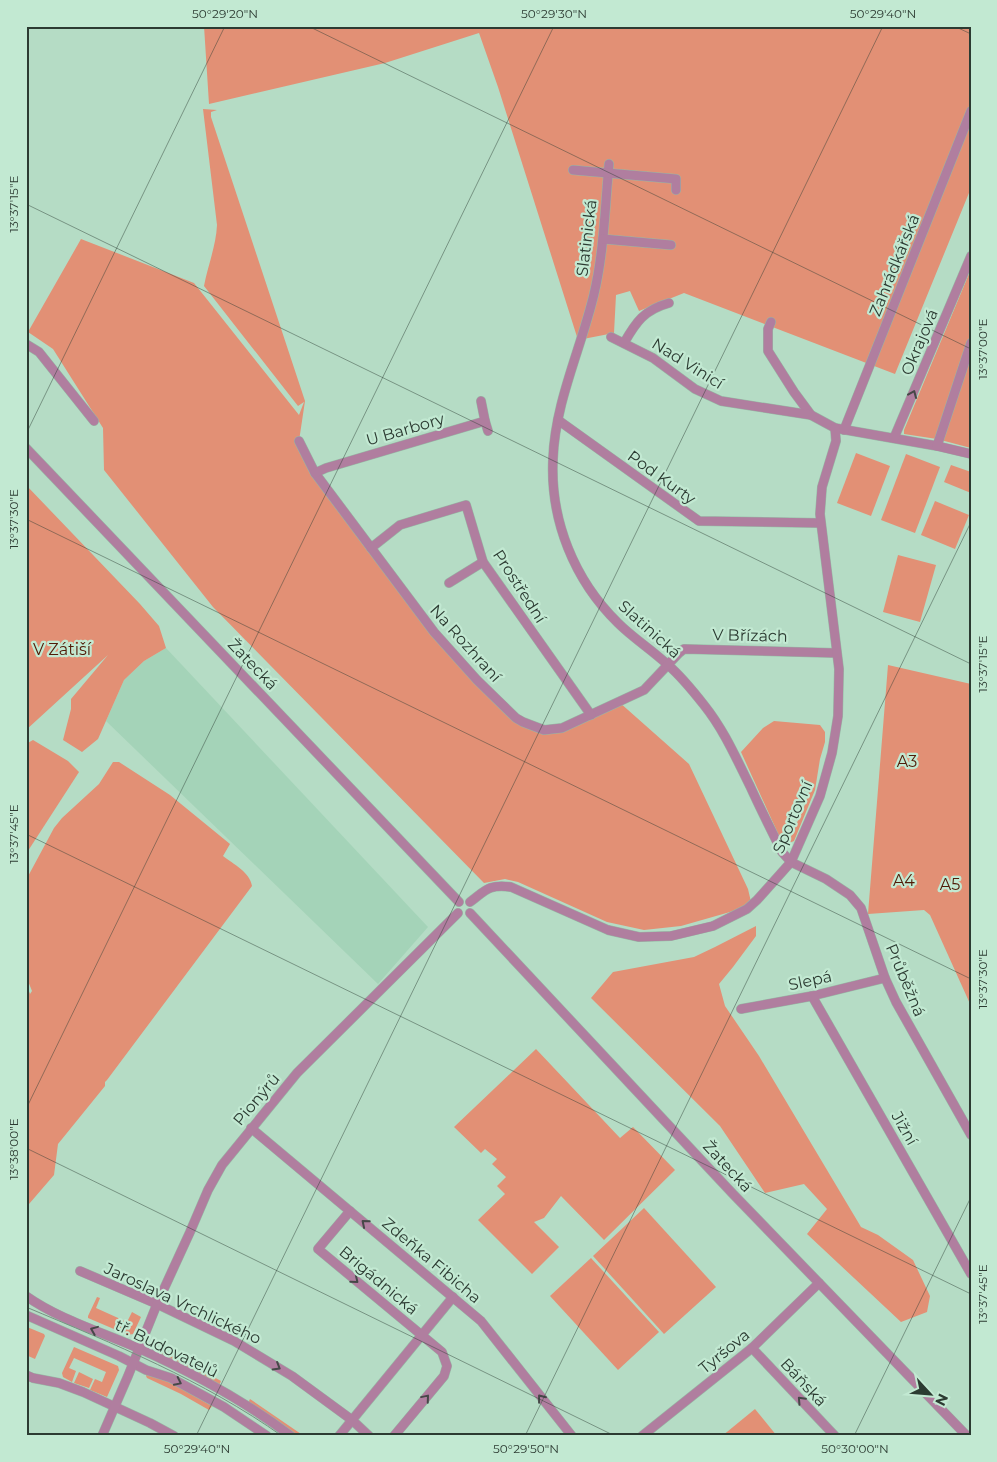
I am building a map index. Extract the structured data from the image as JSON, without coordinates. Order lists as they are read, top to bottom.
{
  "streets": {
    "street": [
      "Slatinická",
      "Zahrádkářská",
      "Okrajová",
      "Nad Vinicí",
      "U Barbory",
      "Pod Kurty",
      "Prostřední",
      "V Břízách",
      "Na Rozhraní",
      "Žatecká",
      "Sportovní",
      "Slepá",
      "Průběžná",
      "Pionýrů",
      "Jižní",
      "Zdeňka Fibicha",
      "Brigádnická",
      "Jaroslava Vrchlického",
      "tř. Budovatelů",
      "Tyršova",
      "Báňská"
    ]
  },
  "crossings": [
    ["Slatinická", "Pod Kurty"],
    ["Slatinická", "V Břízách"],
    ["Slatinická", "Na Rozhraní"],
    ["Slatinická", "Sportovní"],
    ["Slatinická", "Průběžná"],
    ["Zahrádkářská", "Sportovní"],
    ["U Barbory", "Na Rozhraní"],
    ["Pod Kurty", "Sportovní"],
    ["Prostřední", "Na Rozhraní"],
    ["V Břízách", "Na Rozhraní"],
    ["V Břízách", "Sportovní"],
    ["Žatecká", "Sportovní"],
    ["Žatecká", "Pionýrů"],
    ["Žatecká", "Tyršova"],
    ["Sportovní", "Průběžná"],
    ["Sportovní", "Pionýrů"],
    ["Slepá", "Průběžná"],
    ["Slepá", "Jižní"],
    ["Pionýrů", "Zdeňka Fibicha"],
    ["Pionýrů", "Jaroslava Vrchlického"],
    ["Pionýrů", "tř. Budovatelů"],
    ["Zdeňka Fibicha", "Brigádnická"],
    ["Tyršova", "Báňská"]
  ],
  "one_way": ["Zdeňka Fibicha", "Jaroslava Vrchlického", "Báňská"],
  "parks": [
    "V Zátiší",
    "A3",
    "A4",
    "A5"
  ],
  "north": "bottom right",
  "coordinates": [
    "50°29'20\"N",
    "50°29'30\"N",
    "50°29'40\"N",
    "13°37'15\"E",
    "13°37'00\"E",
    "13°37'30\"E",
    "13°37'45\"E",
    "13°38'00\"E",
    "50°29'50\"N",
    "50°30'00\"N"
  ]
}
